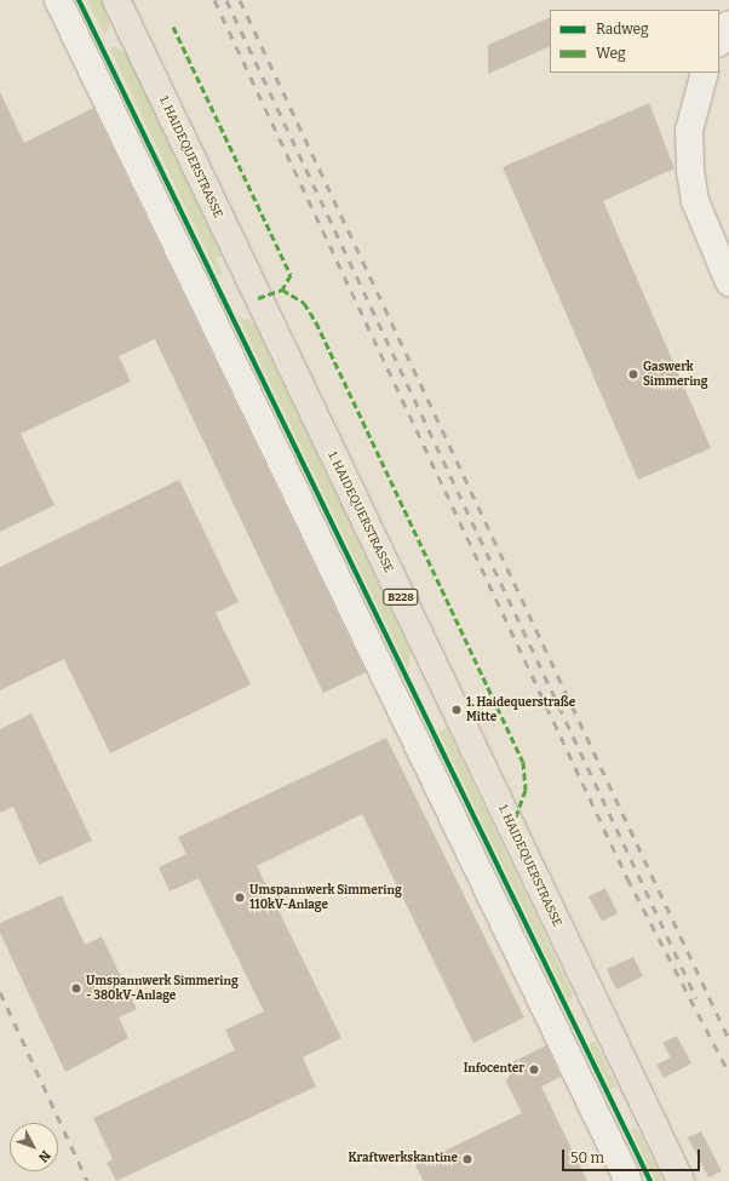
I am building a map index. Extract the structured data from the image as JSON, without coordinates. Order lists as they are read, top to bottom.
{
  "streets": {
    "main road": ["1. HAIDEQUERSTRASSE", "B228"]
  },
  "places": [
    "Gaswerk Simmering",
    "1. Haidequerstraße Mitte",
    "Umspannwerk Simmering 110kV-Anlage",
    "Umspannwerk Simmering - 380kV-Anlage",
    "Infocenter",
    "Kraftwerkskantine"
  ],
  "legend": ["Radweg", "Weg"],
  "scale_bar": "50 m",
  "north": "bottom right"
}
